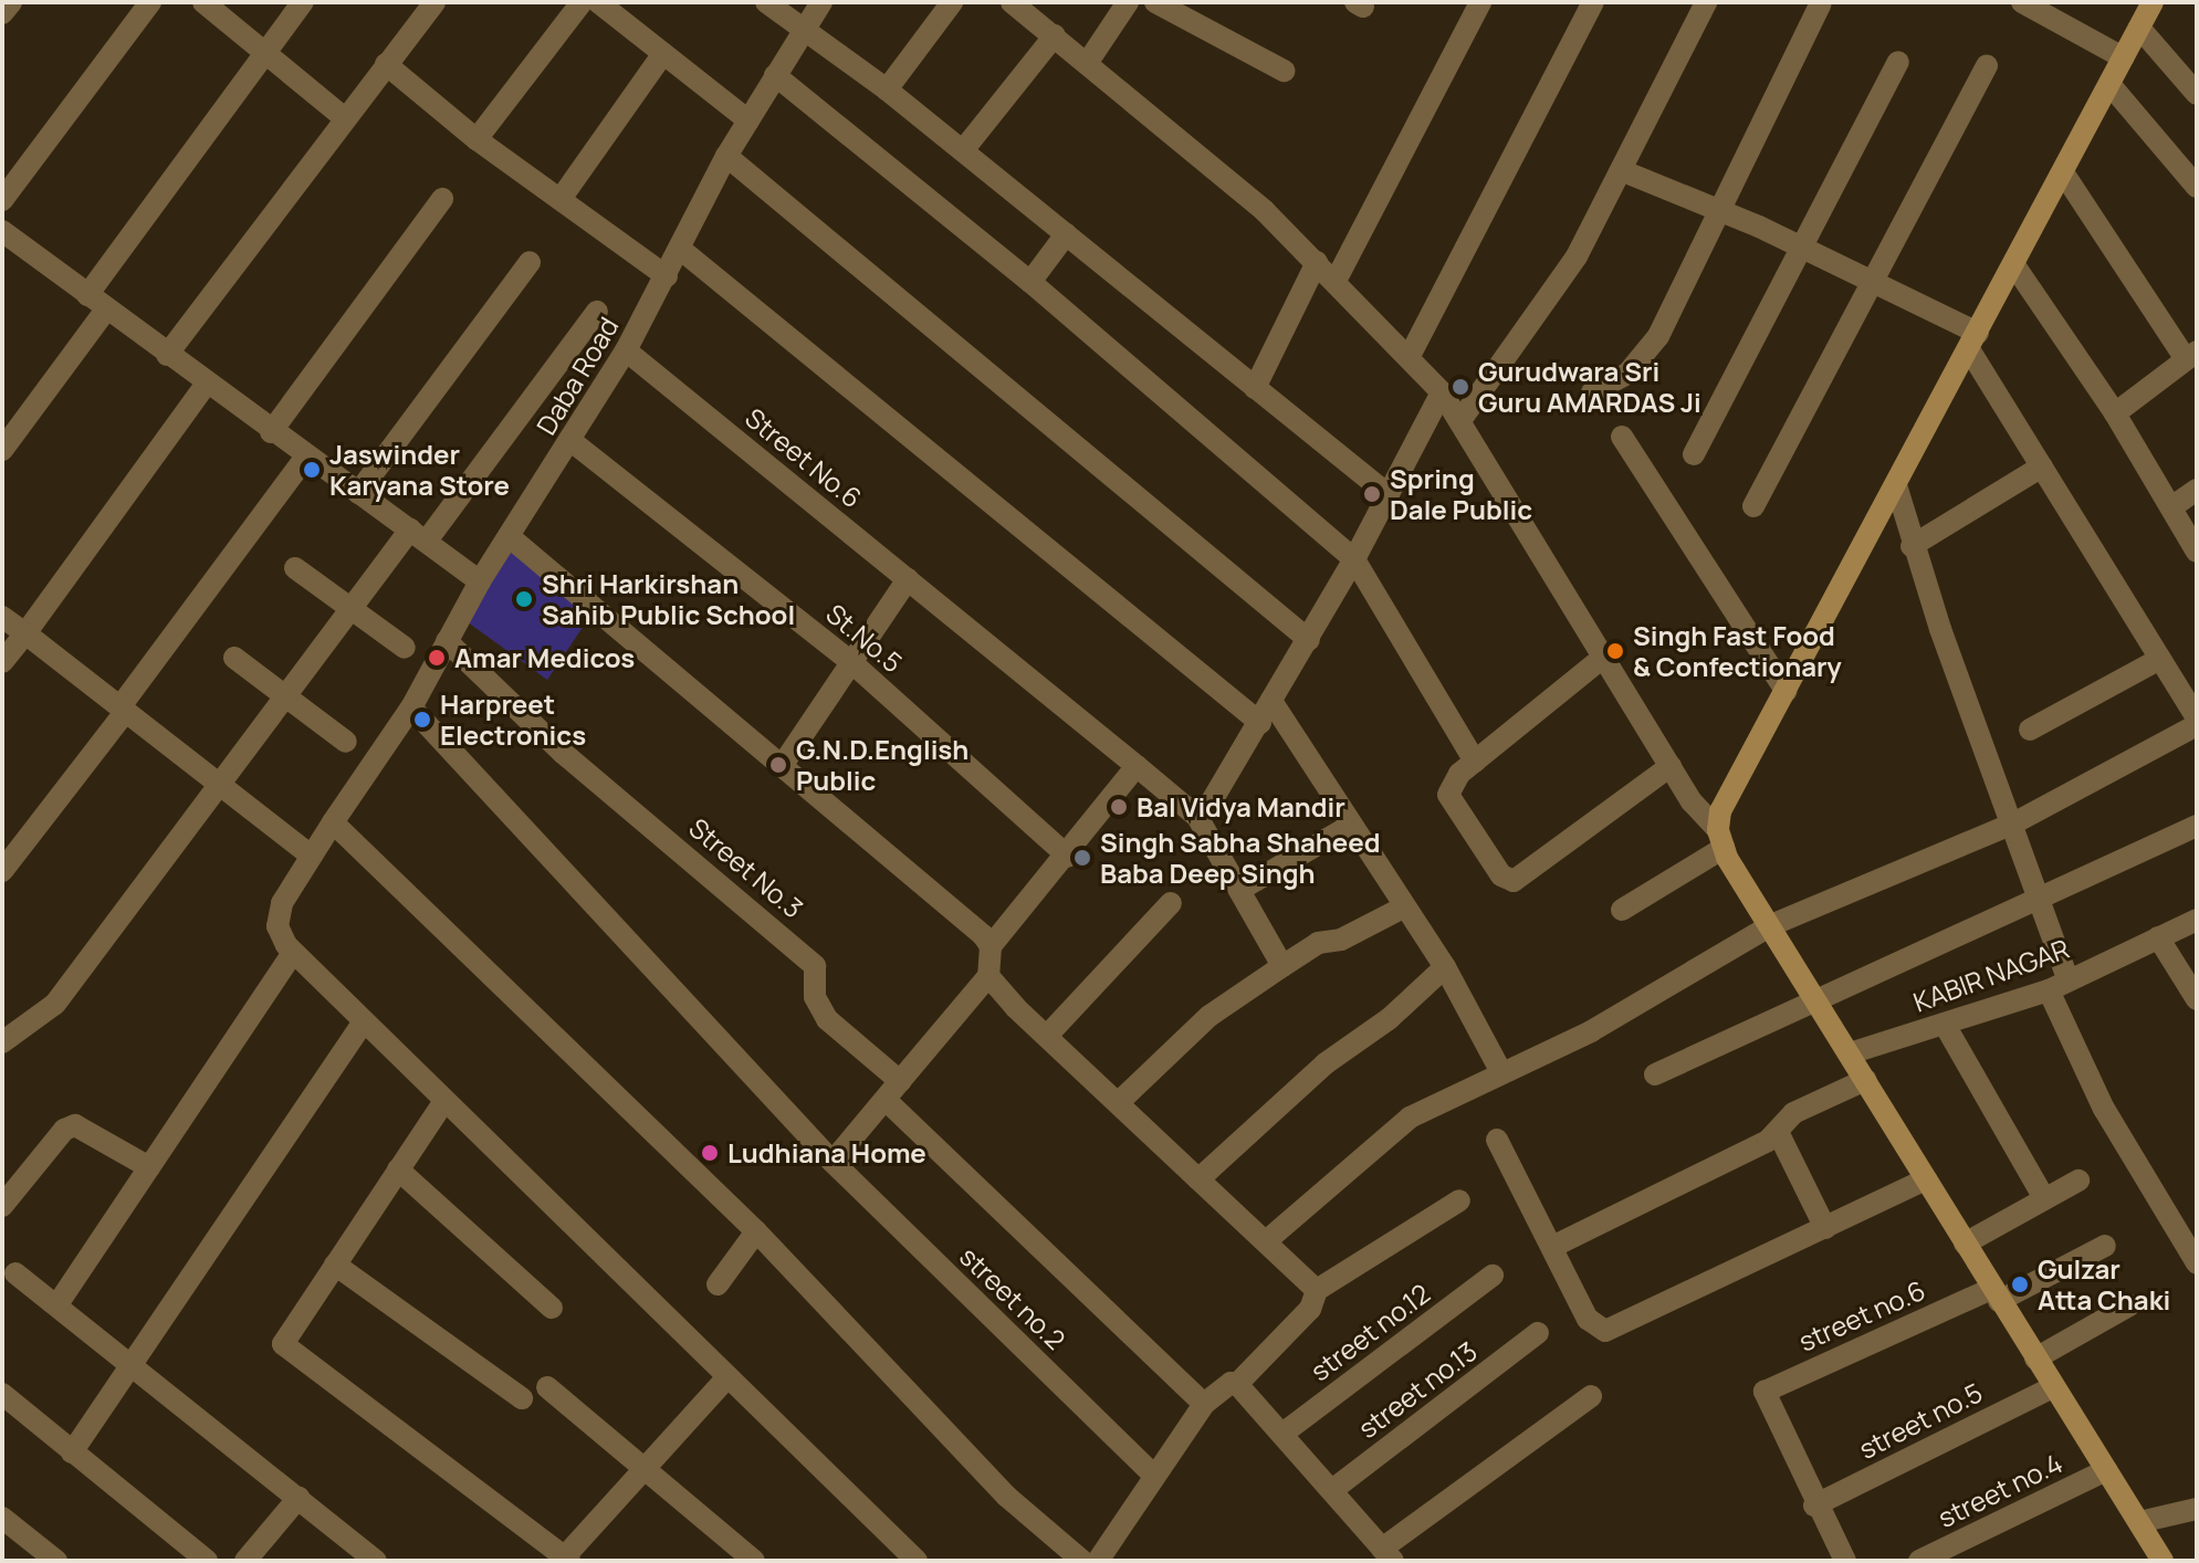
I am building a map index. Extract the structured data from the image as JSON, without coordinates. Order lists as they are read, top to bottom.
{
  "streets": {
    "street": [
      "Daba Road",
      "Street No.6",
      "St.No.5",
      "Street No.3",
      "KABIR NAGAR",
      "street no.2",
      "street no.6",
      "street no.12",
      "street no.13",
      "street no.5",
      "street no.4"
    ]
  },
  "crossings": [
    ["Daba Road", "Street No.6"],
    ["Daba Road", "St.No.5"],
    ["Daba Road", "Street No.3"],
    ["Daba Road", "street no.2"],
    ["street no.6", "street no.5"]
  ],
  "places": [
    "Gurudwara Sri Guru AMARDAS Ji",
    "Jaswinder Karyana Store",
    "Spring Dale Public",
    "Shri Harkirshan Sahib Public School",
    "Singh Fast Food & Confectionary",
    "Amar Medicos",
    "Harpreet Electronics",
    "G.N.D.English Public",
    "Bal Vidya Mandir",
    "Singh Sabha Shaheed Baba Deep Singh",
    "Ludhiana Home",
    "Gulzar Atta Chaki"
  ]
}
